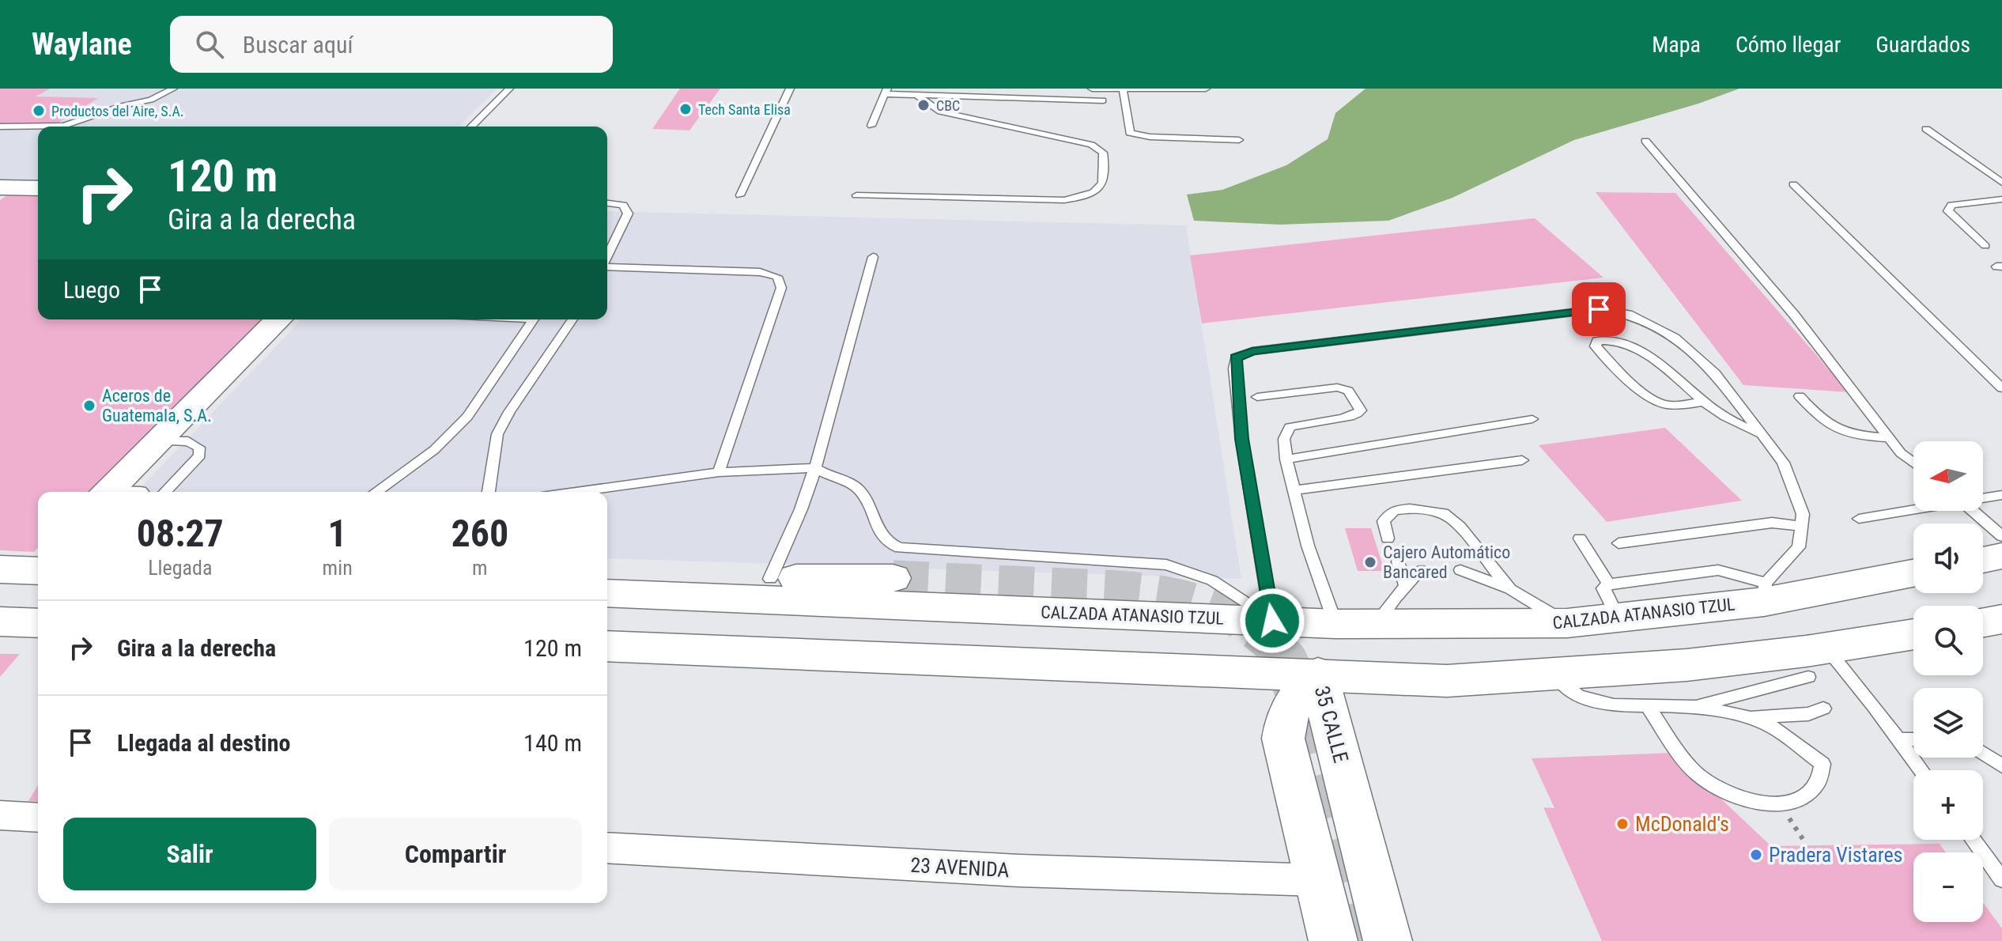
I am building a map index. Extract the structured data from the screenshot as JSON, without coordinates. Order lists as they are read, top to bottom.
{
  "streets": {
    "main road": ["CALZADA ATANASIO TZUL", "35 CALLE"],
    "street": ["23 AVENIDA"]
  },
  "crossings": [
    ["35 CALLE", "23 AVENIDA"]
  ],
  "places": [
    "CBC",
    "Tech Santa Elisa",
    "Productos del Aire, S.A.",
    "Aceros de Guatemala, S.A.",
    "Cajero Automático Bancared",
    "McDonald's",
    "Pradera Vistares"
  ],
  "north": "left",
  "page": {
    "header": "Waylane",
    "search": "Buscar aquí",
    "nav": ["Mapa", "Cómo llegar", "Guardados"],
    "turn": ["120 m", "Gira a la derecha"],
    "then": "Luego",
    "map_buttons": ["+", "−"],
    "eta": [
      "08:27",
      "Llegada",
      "1",
      "min",
      "260",
      "m"
    ],
    "list": [
      {
        "name": "Gira a la derecha",
        "value": "120 m"
      },
      {
        "name": "Llegada al destino",
        "value": "140 m"
      }
    ],
    "buttons": ["Salir", "Compartir"]
  }
}
